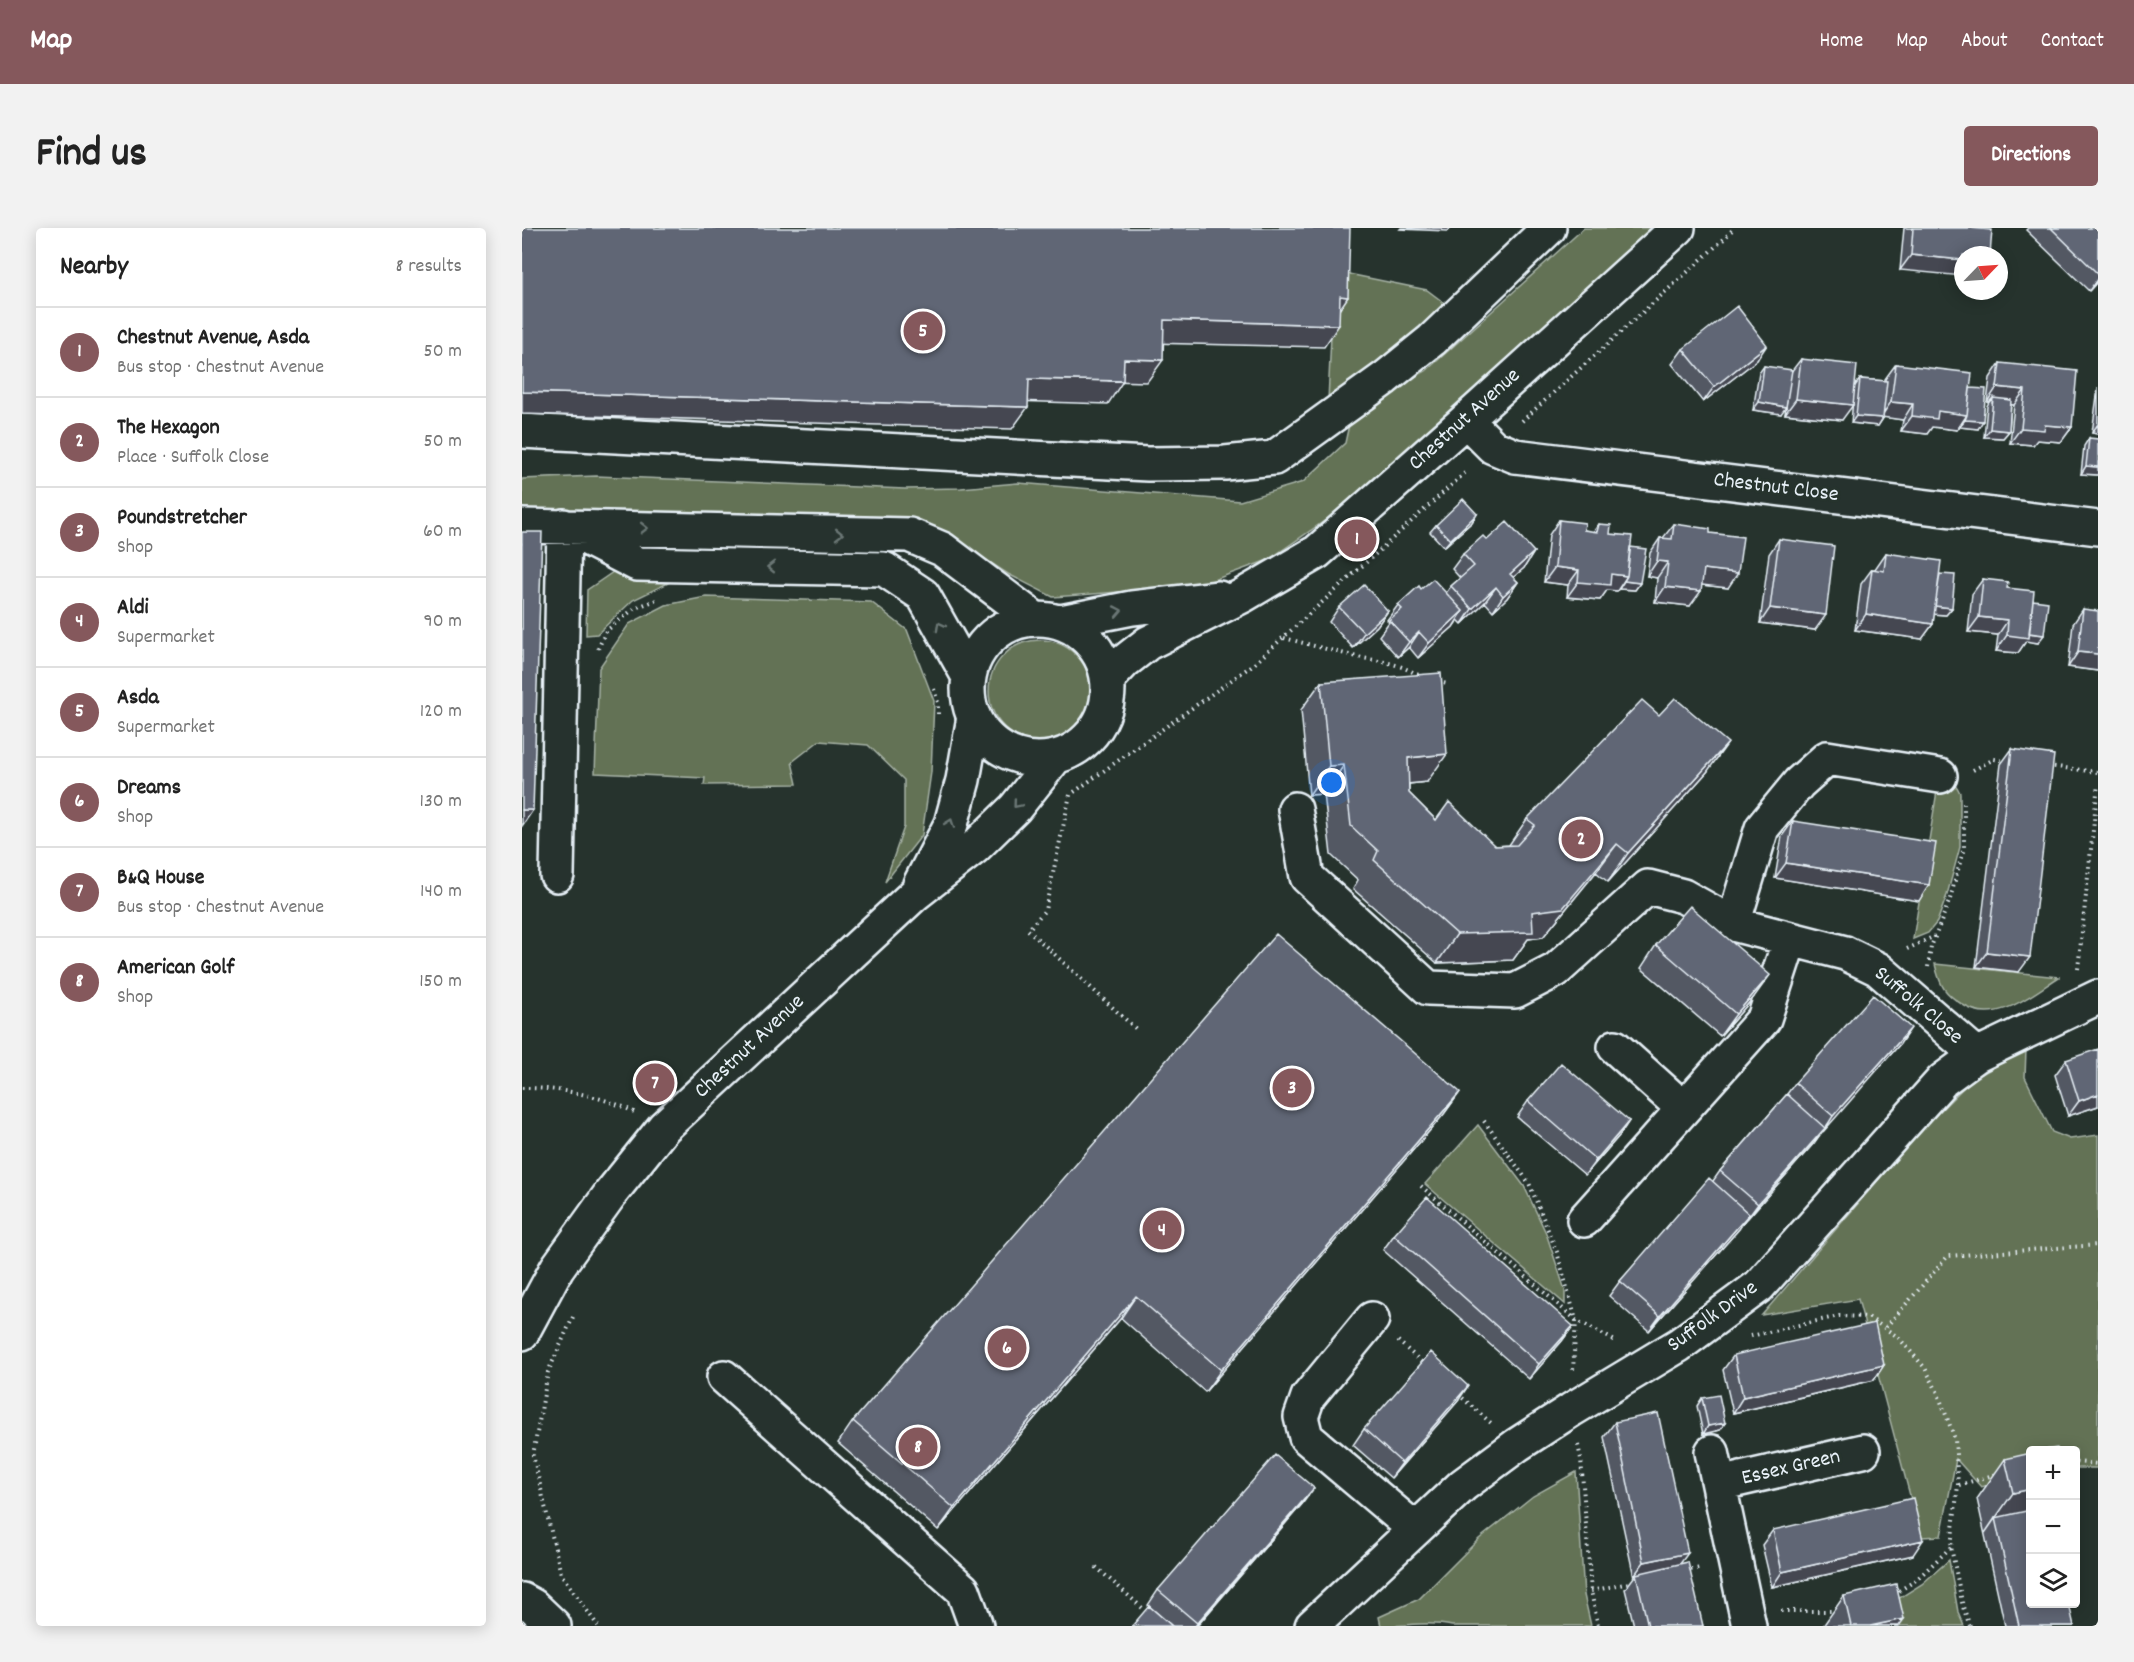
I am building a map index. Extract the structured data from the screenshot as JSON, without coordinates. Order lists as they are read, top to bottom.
{
  "streets": {
    "street": [
      "Chestnut Avenue",
      "Chestnut Close",
      "Suffolk Close",
      "Suffolk Drive",
      "Essex Green"
    ]
  },
  "crossings": [
    ["Chestnut Avenue", "Chestnut Close"],
    ["Suffolk Close", "Suffolk Drive"]
  ],
  "north": "top right",
  "page": {
    "header": "Map",
    "nav": [
      "Home",
      "Map",
      "About",
      "Contact"
    ],
    "title": "Find us",
    "buttons": "Directions",
    "heading": ["Nearby", "8 results"],
    "list": [
      {
        "mark": "1",
        "name": "Chestnut Avenue, Asda",
        "note": "Bus stop · Chestnut Avenue",
        "value": "50 m"
      },
      {
        "mark": "2",
        "name": "The Hexagon",
        "note": "Place · Suffolk Close",
        "value": "50 m"
      },
      {
        "mark": "3",
        "name": "Poundstretcher",
        "note": "Shop",
        "value": "60 m"
      },
      {
        "mark": "4",
        "name": "Aldi",
        "note": "Supermarket",
        "value": "90 m"
      },
      {
        "mark": "5",
        "name": "Asda",
        "note": "Supermarket",
        "value": "120 m"
      },
      {
        "mark": "6",
        "name": "Dreams",
        "note": "Shop",
        "value": "130 m"
      },
      {
        "mark": "7",
        "name": "B&Q House",
        "note": "Bus stop · Chestnut Avenue",
        "value": "140 m"
      },
      {
        "mark": "8",
        "name": "American Golf",
        "note": "Shop",
        "value": "150 m"
      }
    ],
    "pins": [
      "5",
      "1",
      "2",
      "7",
      "3",
      "4",
      "6",
      "8"
    ],
    "map_buttons": ["+", "−"]
  }
}
